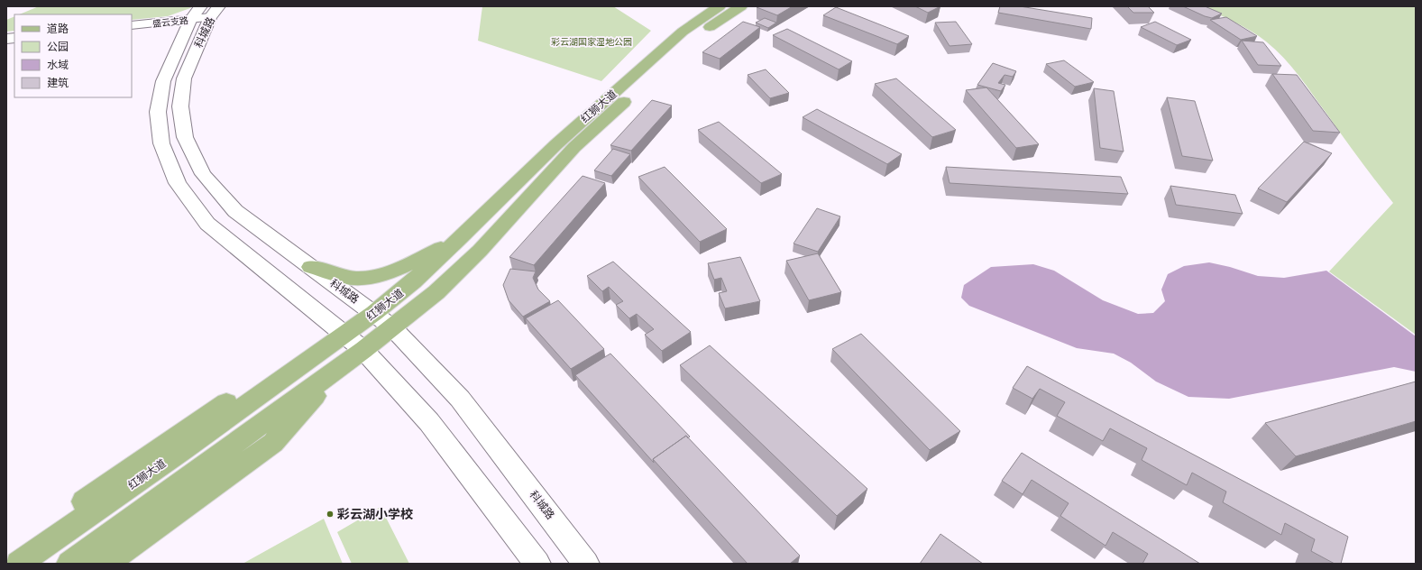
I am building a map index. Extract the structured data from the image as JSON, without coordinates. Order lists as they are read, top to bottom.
{
  "streets": {
    "main road": ["盛云支路", "科城路", "红狮大道"]
  },
  "crossings": [
    ["盛云支路", "科城路"],
    ["科城路", "红狮大道"]
  ],
  "parks": ["彩云湖国家湿地公园"],
  "places": ["彩云湖小学校"],
  "legend": [
    "道路",
    "公园",
    "水域",
    "建筑"
  ]
}
